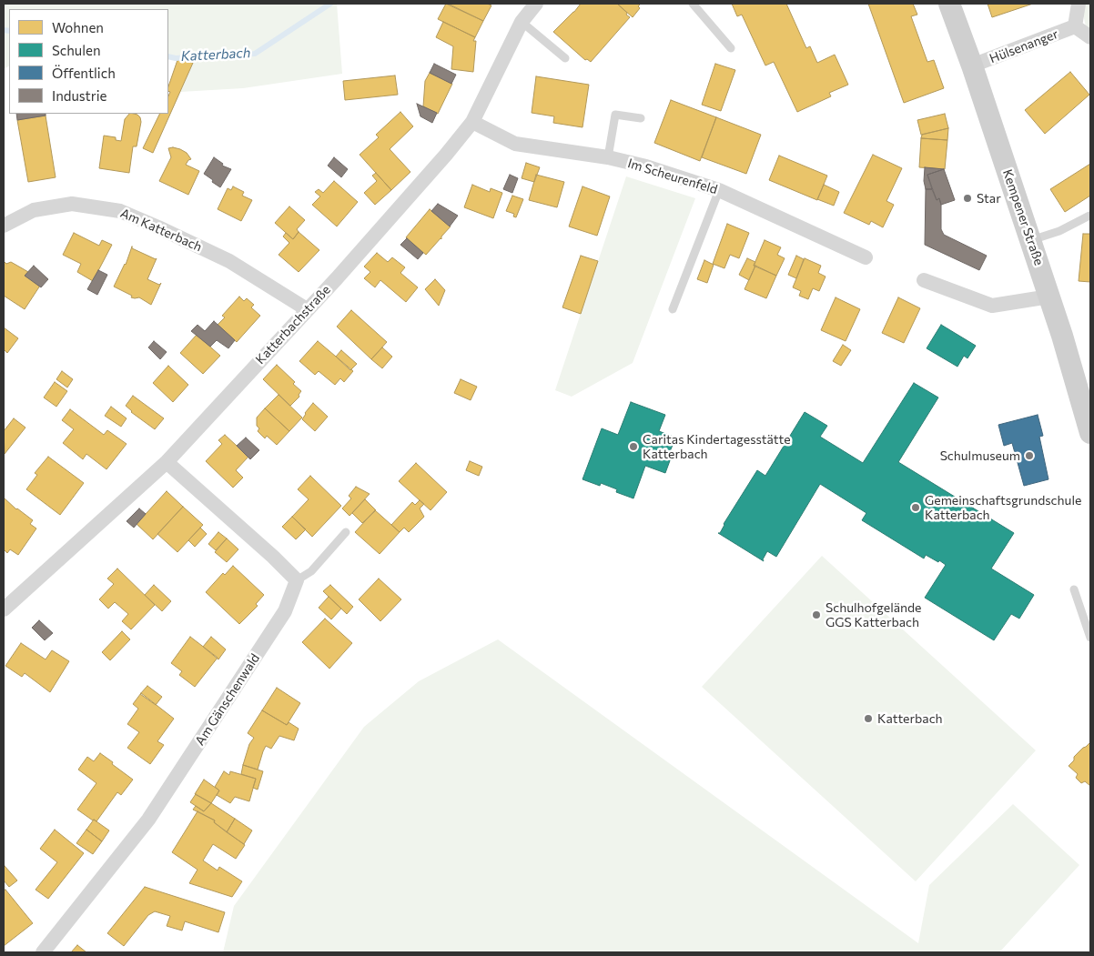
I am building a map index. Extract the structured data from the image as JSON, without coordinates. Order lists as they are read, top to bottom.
{
  "streets": {
    "main road": ["Kempener Straße"],
    "street": [
      "Hülsenanger",
      "Im Scheurenfeld",
      "Am Katterbach",
      "Katterbachstraße",
      "Am Gänschenwald"
    ]
  },
  "crossings": [
    ["Hülsenanger", "Kempener Straße"],
    ["Im Scheurenfeld", "Katterbachstraße"],
    ["Am Katterbach", "Katterbachstraße"]
  ],
  "water": ["Katterbach"],
  "places": [
    "Star",
    "Caritas Kindertagesstätte Katterbach",
    "Schulmuseum",
    "Gemeinschaftsgrundschule Katterbach",
    "Schulhofgelände GGS Katterbach",
    "Katterbach"
  ],
  "legend": [
    "Wohnen",
    "Schulen",
    "Öffentlich",
    "Industrie"
  ]
}
